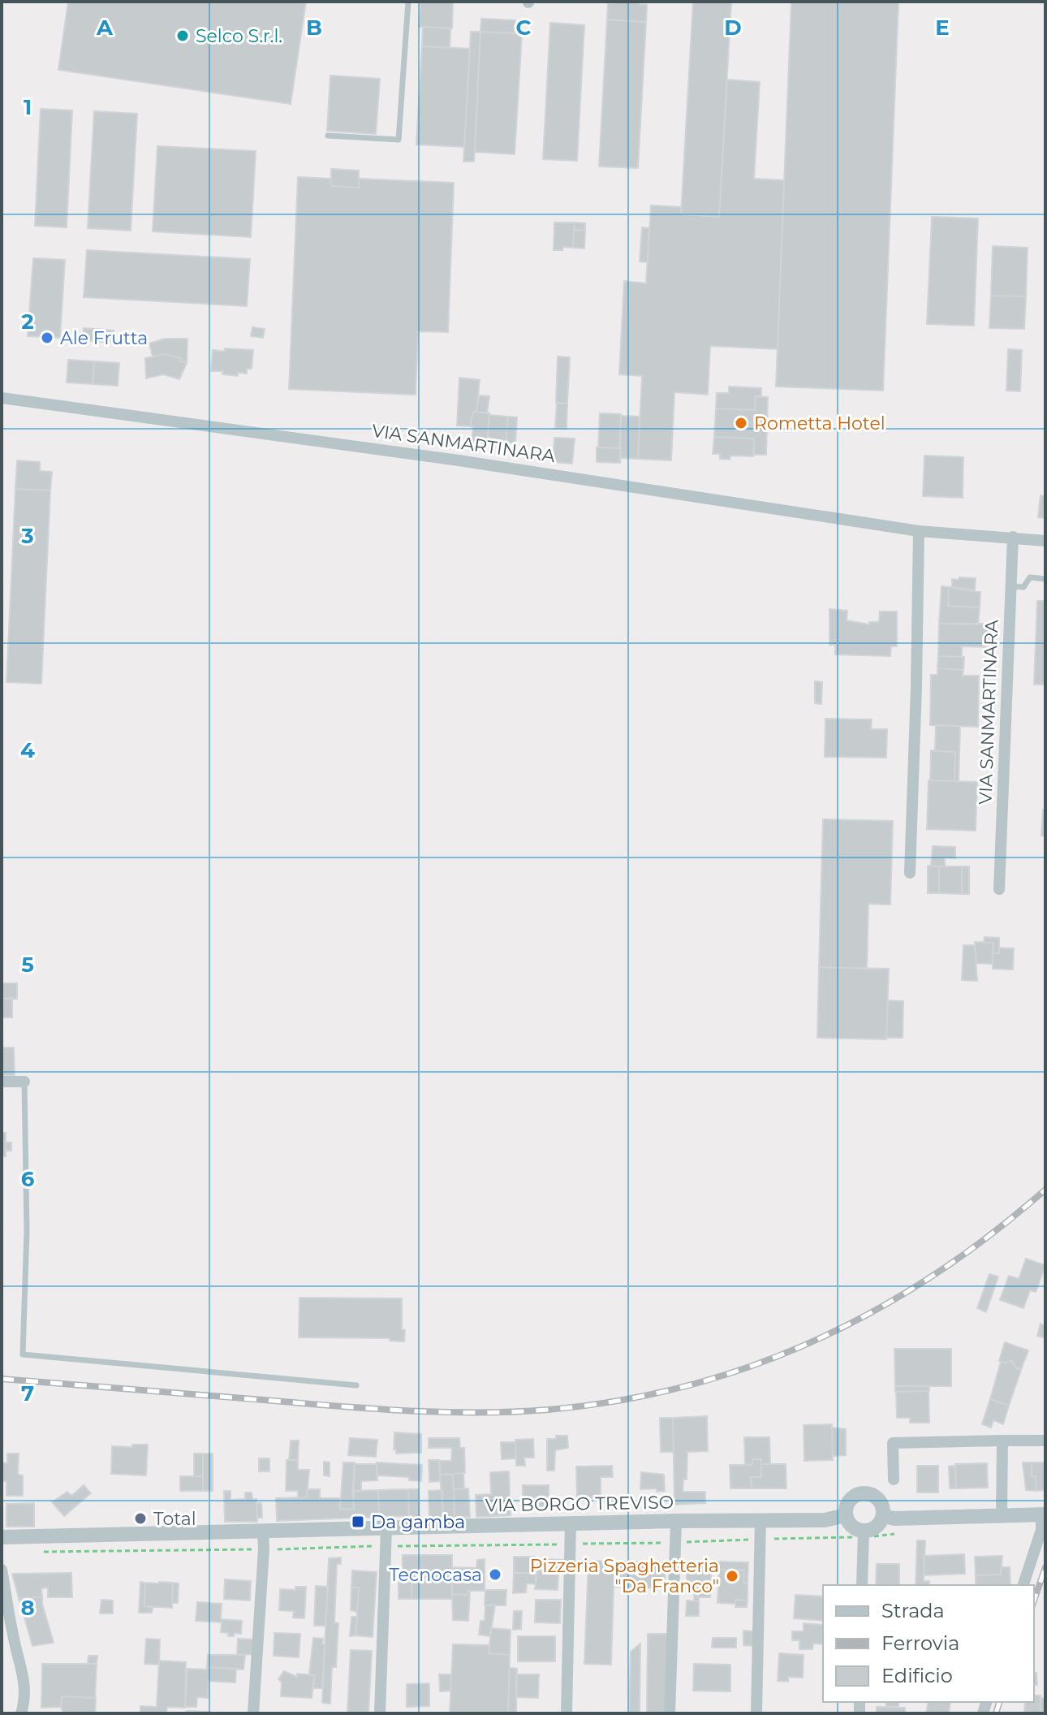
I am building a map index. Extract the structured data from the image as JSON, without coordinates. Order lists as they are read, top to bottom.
{
  "streets": {
    "street": ["VIA SANMARTINARA", "VIA BORGO TREVISO"]
  },
  "places": {
    "other": [
      "Selco S.r.l.",
      "Ale Frutta",
      "Rometta Hotel",
      "Total",
      "Tecnocasa",
      "Pizzeria Spaghetteria \"Da Franco\""
    ],
    "transit": ["Da gamba"]
  },
  "legend": ["Strada", "Ferrovia", "Edificio"],
  "grid": {
    "columns": [
      "A",
      "B",
      "C",
      "D",
      "E"
    ],
    "rows": [
      "1",
      "2",
      "3",
      "4",
      "5",
      "6",
      "7",
      "8"
    ]
  }
}
